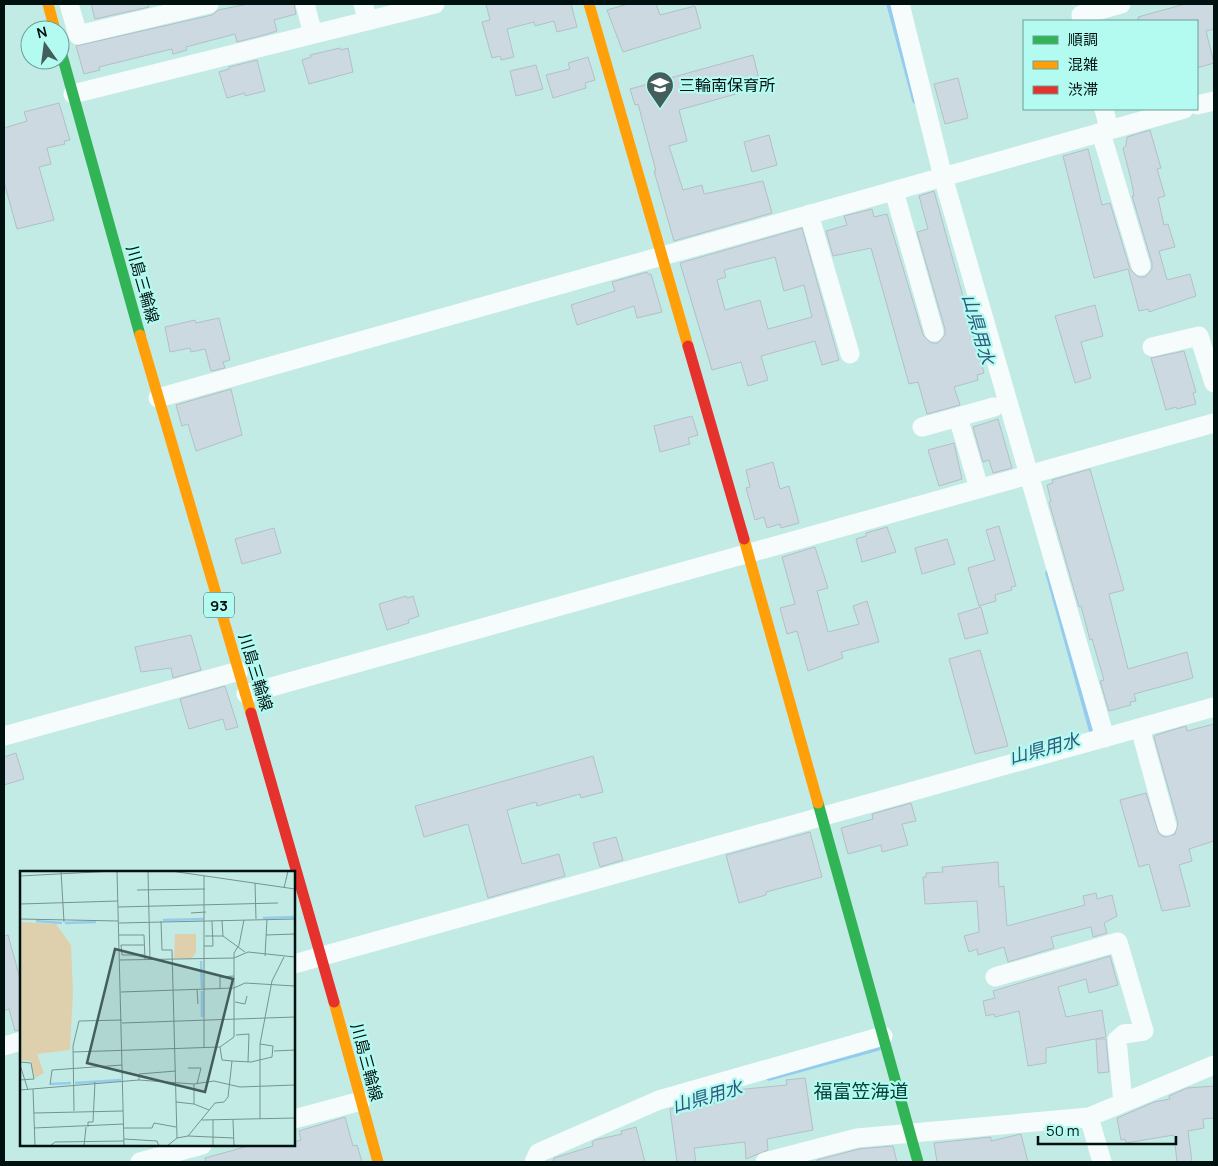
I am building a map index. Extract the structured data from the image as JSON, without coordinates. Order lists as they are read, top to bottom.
{
  "streets": {
    "street": ["川島三輪線", "93"]
  },
  "districts": ["福富笠海道"],
  "water": ["山県用水"],
  "places": {
    "school or university": ["三輪南保育所"]
  },
  "legend": ["順調", "混雑", "渋滞"],
  "scale_bar": "50 m",
  "north": "top"
}
